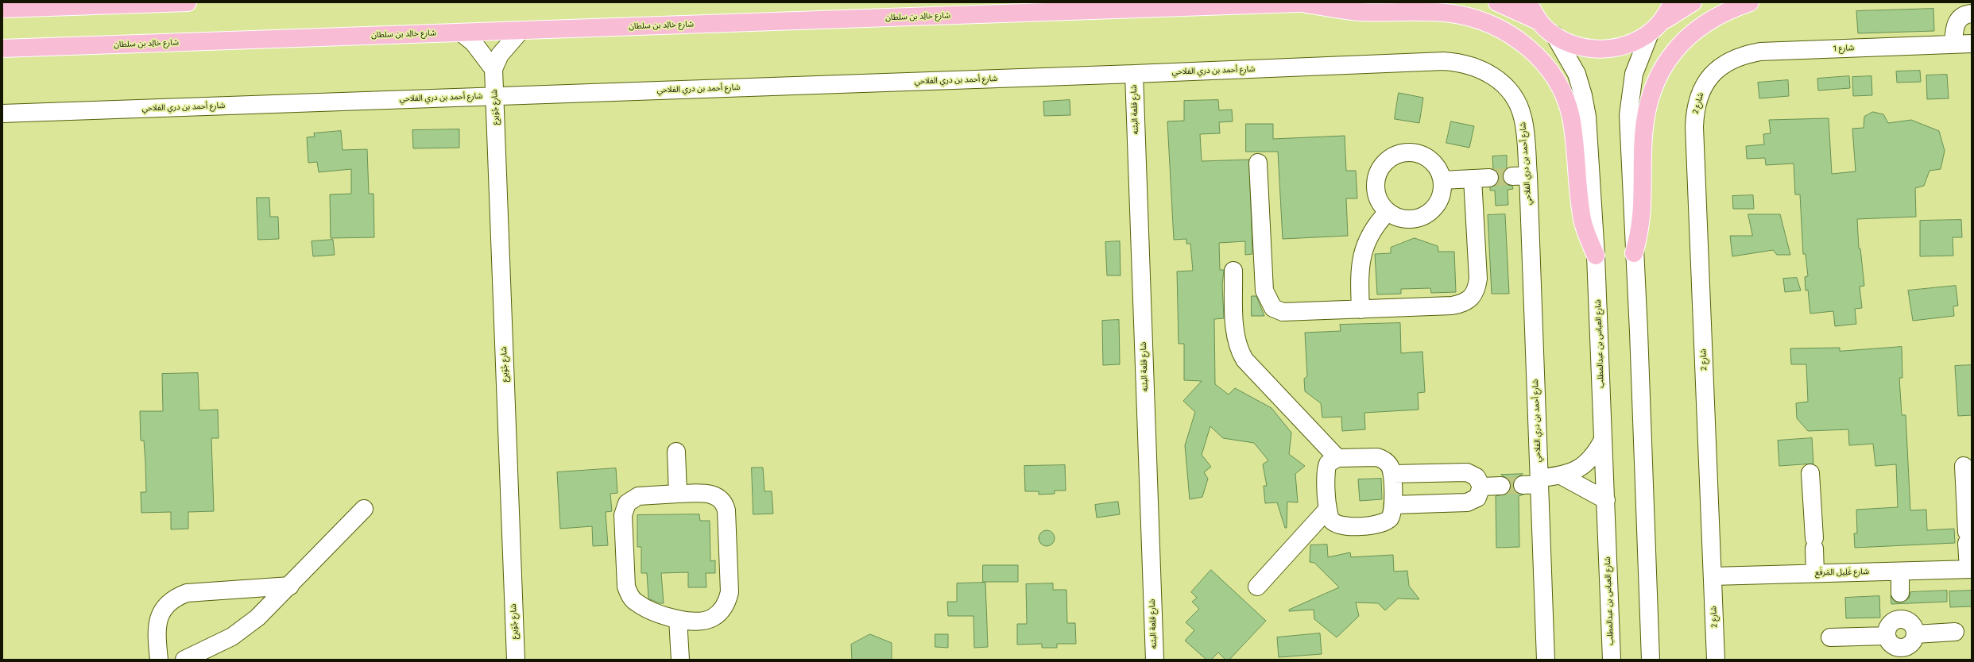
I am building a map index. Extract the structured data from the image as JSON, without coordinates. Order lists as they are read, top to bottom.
{
  "streets": {
    "main road": ["شارع خالِد بن سلطان"],
    "street": [
      "شارع 1",
      "شارع أحمد بن دري الفلاحي",
      "شارع 2",
      "شارع جُوَيرِع",
      "شارع قلعة البثنه",
      "شارع العباس بن عبدالمطلب",
      "شارع غَلِيل المَرفَع"
    ]
  },
  "crossings": [
    ["شارع خالِد بن سلطان", "شارع جُوَيرِع"],
    ["شارع 1", "شارع 2"],
    ["شارع أحمد بن دري الفلاحي", "شارع جُوَيرِع"],
    ["شارع أحمد بن دري الفلاحي", "شارع قلعة البثنه"],
    ["شارع 2", "شارع غَلِيل المَرفَع"]
  ]
}
